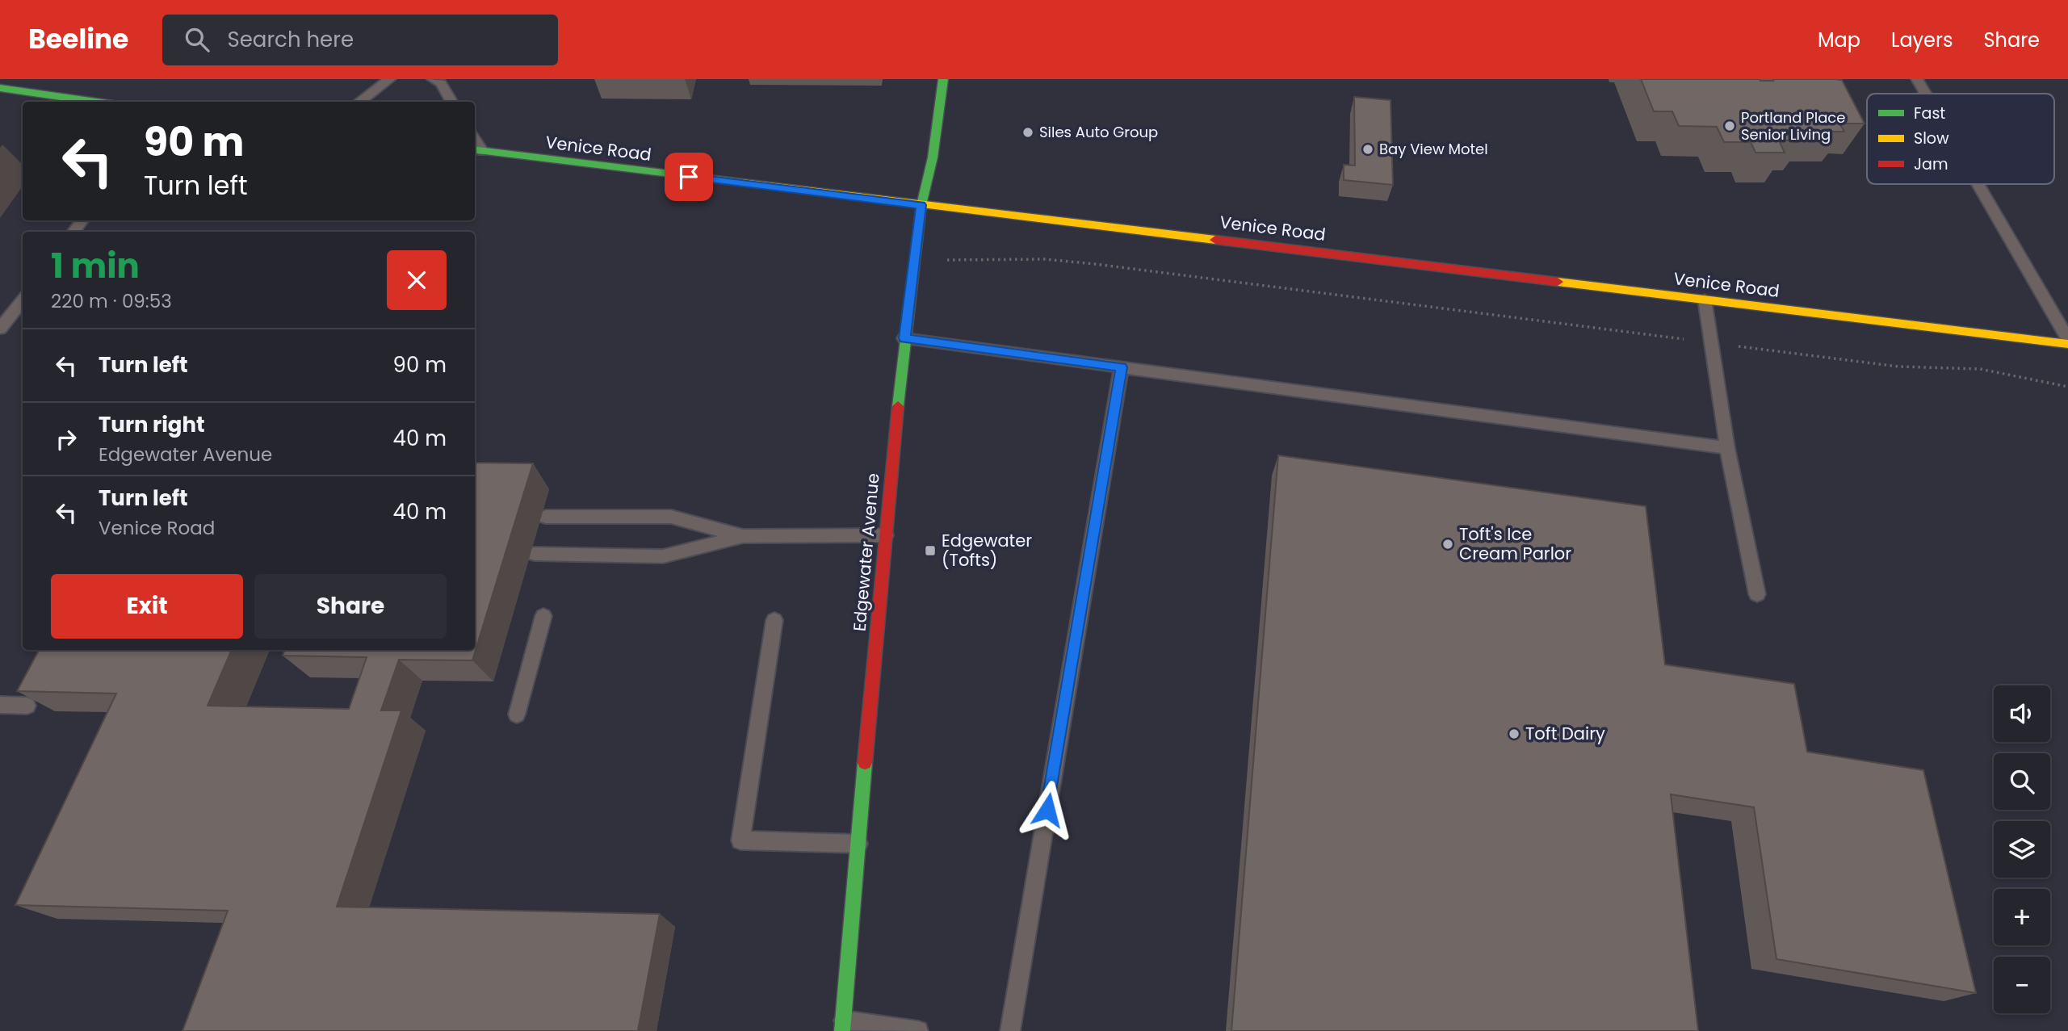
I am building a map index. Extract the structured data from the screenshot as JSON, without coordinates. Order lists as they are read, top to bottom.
{
  "streets": {
    "main road": ["Venice Road", "Edgewater Avenue"]
  },
  "crossings": [
    ["Venice Road", "Edgewater Avenue"]
  ],
  "places": {
    "other": [
      "Portland Place Senior Living",
      "Siles Auto Group",
      "Bay View Motel",
      "Toft's Ice Cream Parlor",
      "Toft Dairy"
    ],
    "transit": ["Edgewater (Tofts)"]
  },
  "legend": ["Fast", "Slow", "Jam"],
  "page": {
    "header": "Beeline",
    "search": "Search here",
    "nav": ["Map", "Layers", "Share"],
    "turn": ["90 m", "Turn left"],
    "heading": ["1 min", "220 m · 09:53"],
    "list": [
      {
        "name": "Turn left",
        "value": "90 m"
      },
      {
        "name": "Turn right",
        "note": "Edgewater Avenue",
        "value": "40 m"
      },
      {
        "name": "Turn left",
        "note": "Venice Road",
        "value": "40 m"
      }
    ],
    "buttons": ["Exit", "Share"],
    "map_buttons": ["+", "−"]
  }
}
